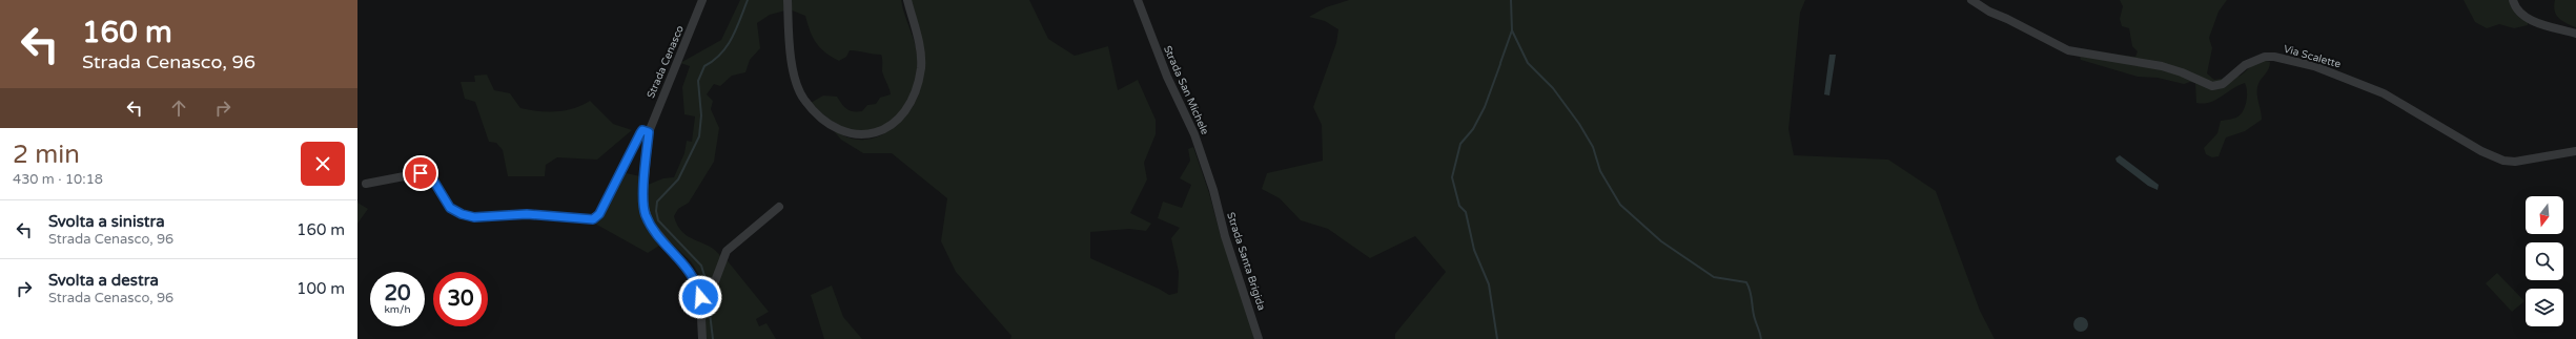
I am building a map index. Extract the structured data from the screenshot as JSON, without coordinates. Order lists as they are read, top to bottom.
{
  "streets": {
    "street": [
      "Via Scalette",
      "Strada Cenasco",
      "Strada San Michele",
      "Strada Santa Brigida"
    ]
  },
  "crossings": [
    ["Strada San Michele", "Strada Santa Brigida"]
  ],
  "north": "bottom",
  "page": {
    "turn": ["160 m", "Strada Cenasco, 96"],
    "heading": ["2 min", "430 m · 10:18"],
    "list": [
      {
        "name": "Svolta a sinistra",
        "note": "Strada Cenasco, 96",
        "value": "160 m"
      },
      {
        "name": "Svolta a destra",
        "note": "Strada Cenasco, 96",
        "value": "100 m"
      }
    ],
    "speed": "20 km/h",
    "limit": "30"
  }
}
